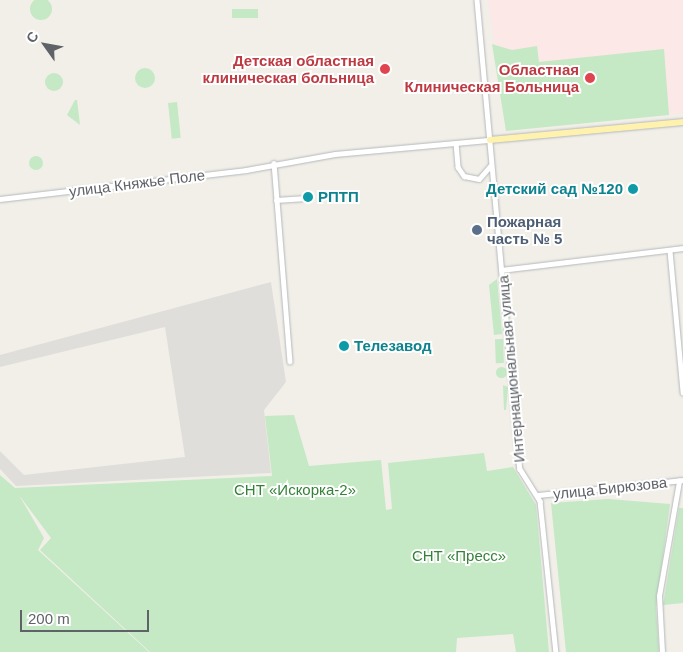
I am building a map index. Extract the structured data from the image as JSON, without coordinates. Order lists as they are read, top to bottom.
{
  "streets": {
    "street": ["улица Княжье Поле", "Интернациональная улица", "улица Бирюзова"]
  },
  "crossings": [
    ["Интернациональная улица", "улица Бирюзова"]
  ],
  "parks": ["СНТ «Искорка-2»", "СНТ «Пресс»"],
  "places": [
    "Детская областная клиническая больница",
    "Областная Клиническая Больница",
    "Детский сад №120",
    "РПТП",
    "Пожарная часть № 5",
    "Телезавод"
  ],
  "scale_bar": "200 m",
  "north": "top left"
}
